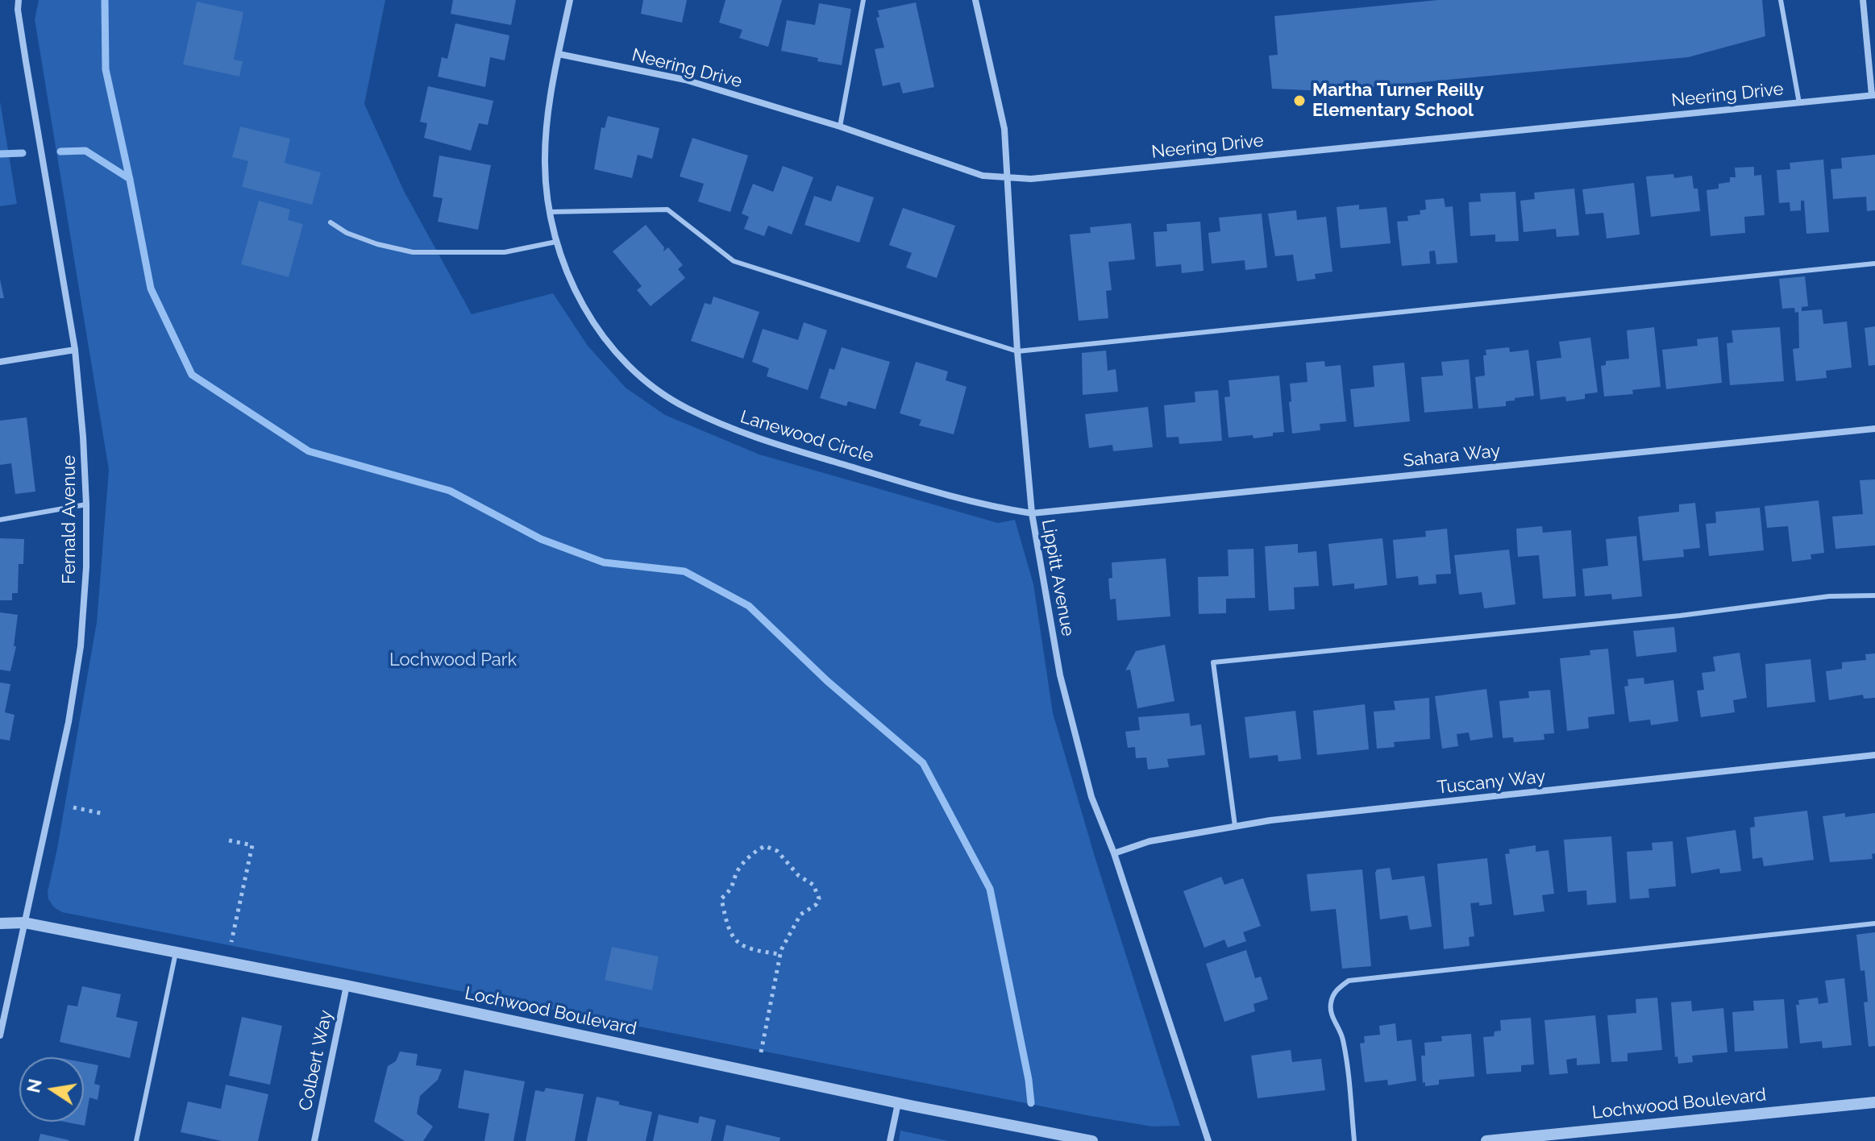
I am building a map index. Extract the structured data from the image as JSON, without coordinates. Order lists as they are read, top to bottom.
{
  "streets": {
    "street": [
      "Neering Drive",
      "Lanewood Circle",
      "Sahara Way",
      "Fernald Avenue",
      "Lippitt Avenue",
      "Tuscany Way",
      "Lochwood Boulevard",
      "Colbert Way"
    ]
  },
  "crossings": [
    ["Neering Drive", "Lanewood Circle"],
    ["Neering Drive", "Lippitt Avenue"],
    ["Lanewood Circle", "Sahara Way"],
    ["Lanewood Circle", "Lippitt Avenue"],
    ["Sahara Way", "Lippitt Avenue"],
    ["Fernald Avenue", "Lochwood Boulevard"],
    ["Lippitt Avenue", "Tuscany Way"],
    ["Lochwood Boulevard", "Colbert Way"]
  ],
  "parks": ["Lochwood Park"],
  "places": ["Martha Turner Reilly Elementary School"],
  "north": "left"
}
